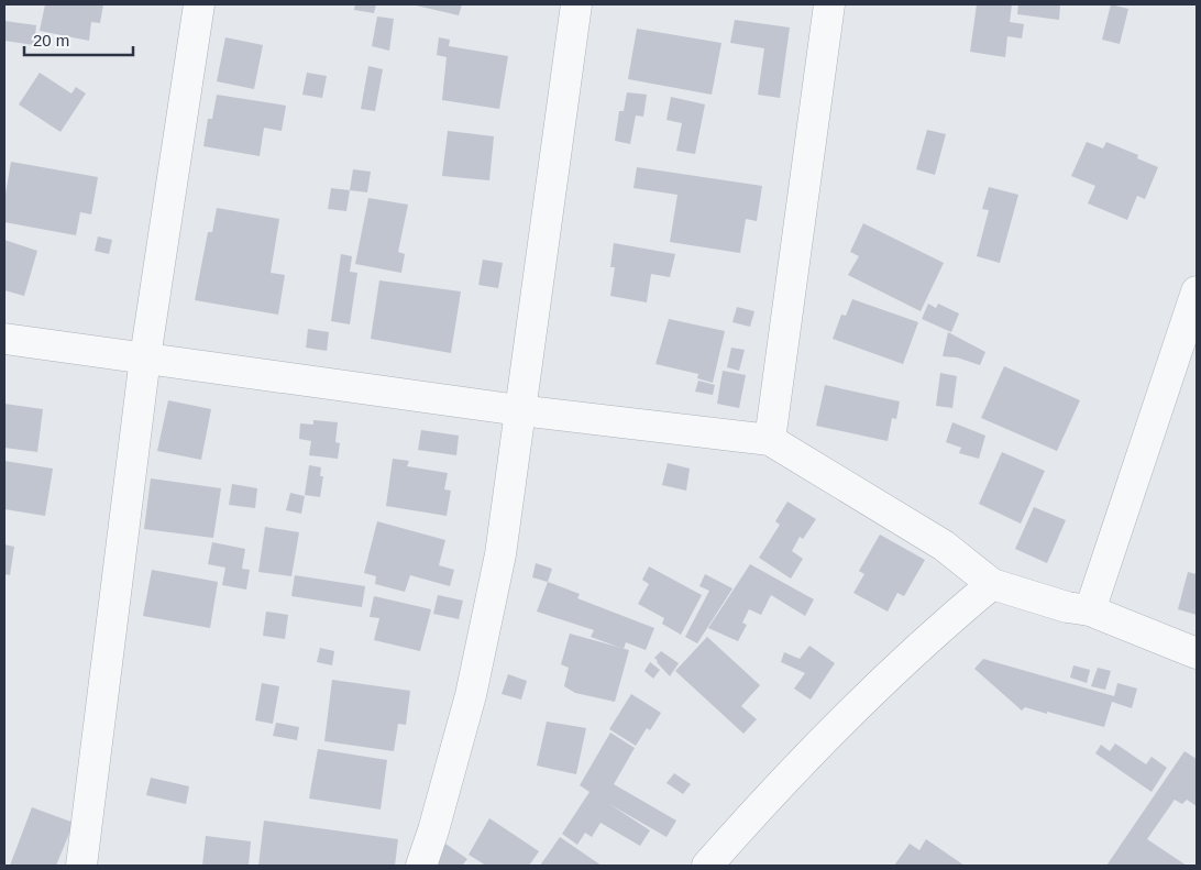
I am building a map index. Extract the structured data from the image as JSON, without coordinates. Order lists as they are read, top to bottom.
{
  "scale_bar": "20 m"
}
